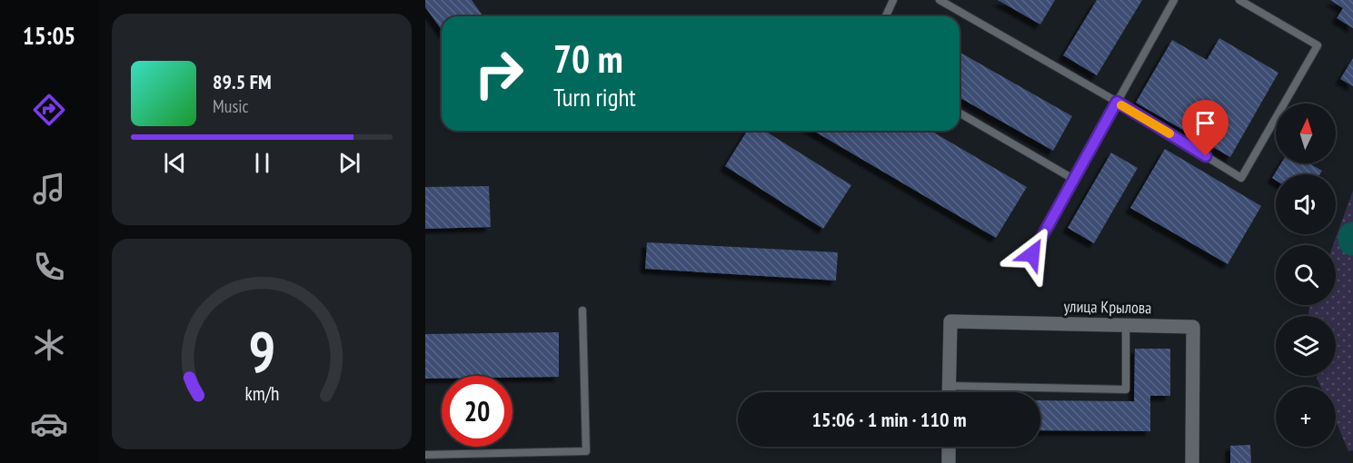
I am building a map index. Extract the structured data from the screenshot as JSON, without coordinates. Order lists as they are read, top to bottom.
{
  "streets": {
    "street": ["улица Крылова"]
  },
  "north": "top",
  "page": {
    "tabs": "15:05",
    "turn": ["70 m", "Turn right"],
    "song": ["89.5 FM", "Music"],
    "map_buttons": "+",
    "limit": "20",
    "trip": "15:06 · 1 min · 110 m",
    "gauge": ["9", "km/h"]
  }
}
